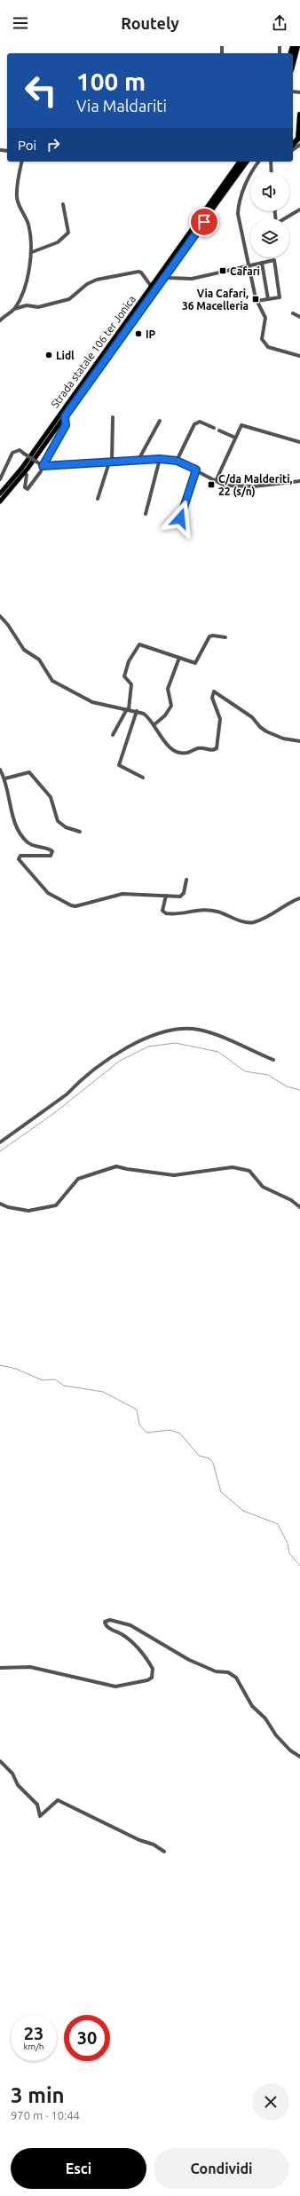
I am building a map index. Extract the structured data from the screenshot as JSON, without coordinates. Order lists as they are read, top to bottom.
{
  "streets": {
    "main road": ["Strada statale 106 ter Jonica"]
  },
  "places": {
    "transit": ["Cafari", "Via Cafari, 36 Macelleria", "C/da Malderiti, 22 (s/n)"],
    "other": ["IP", "Lidl"]
  },
  "page": {
    "header": "Routely",
    "turn": ["100 m", "Via Maldariti"],
    "then": "Poi",
    "speed": "23 km/h",
    "limit": "30",
    "heading": ["3 min", "970 m · 10:44"],
    "buttons": ["Esci", "Condividi"]
  }
}
